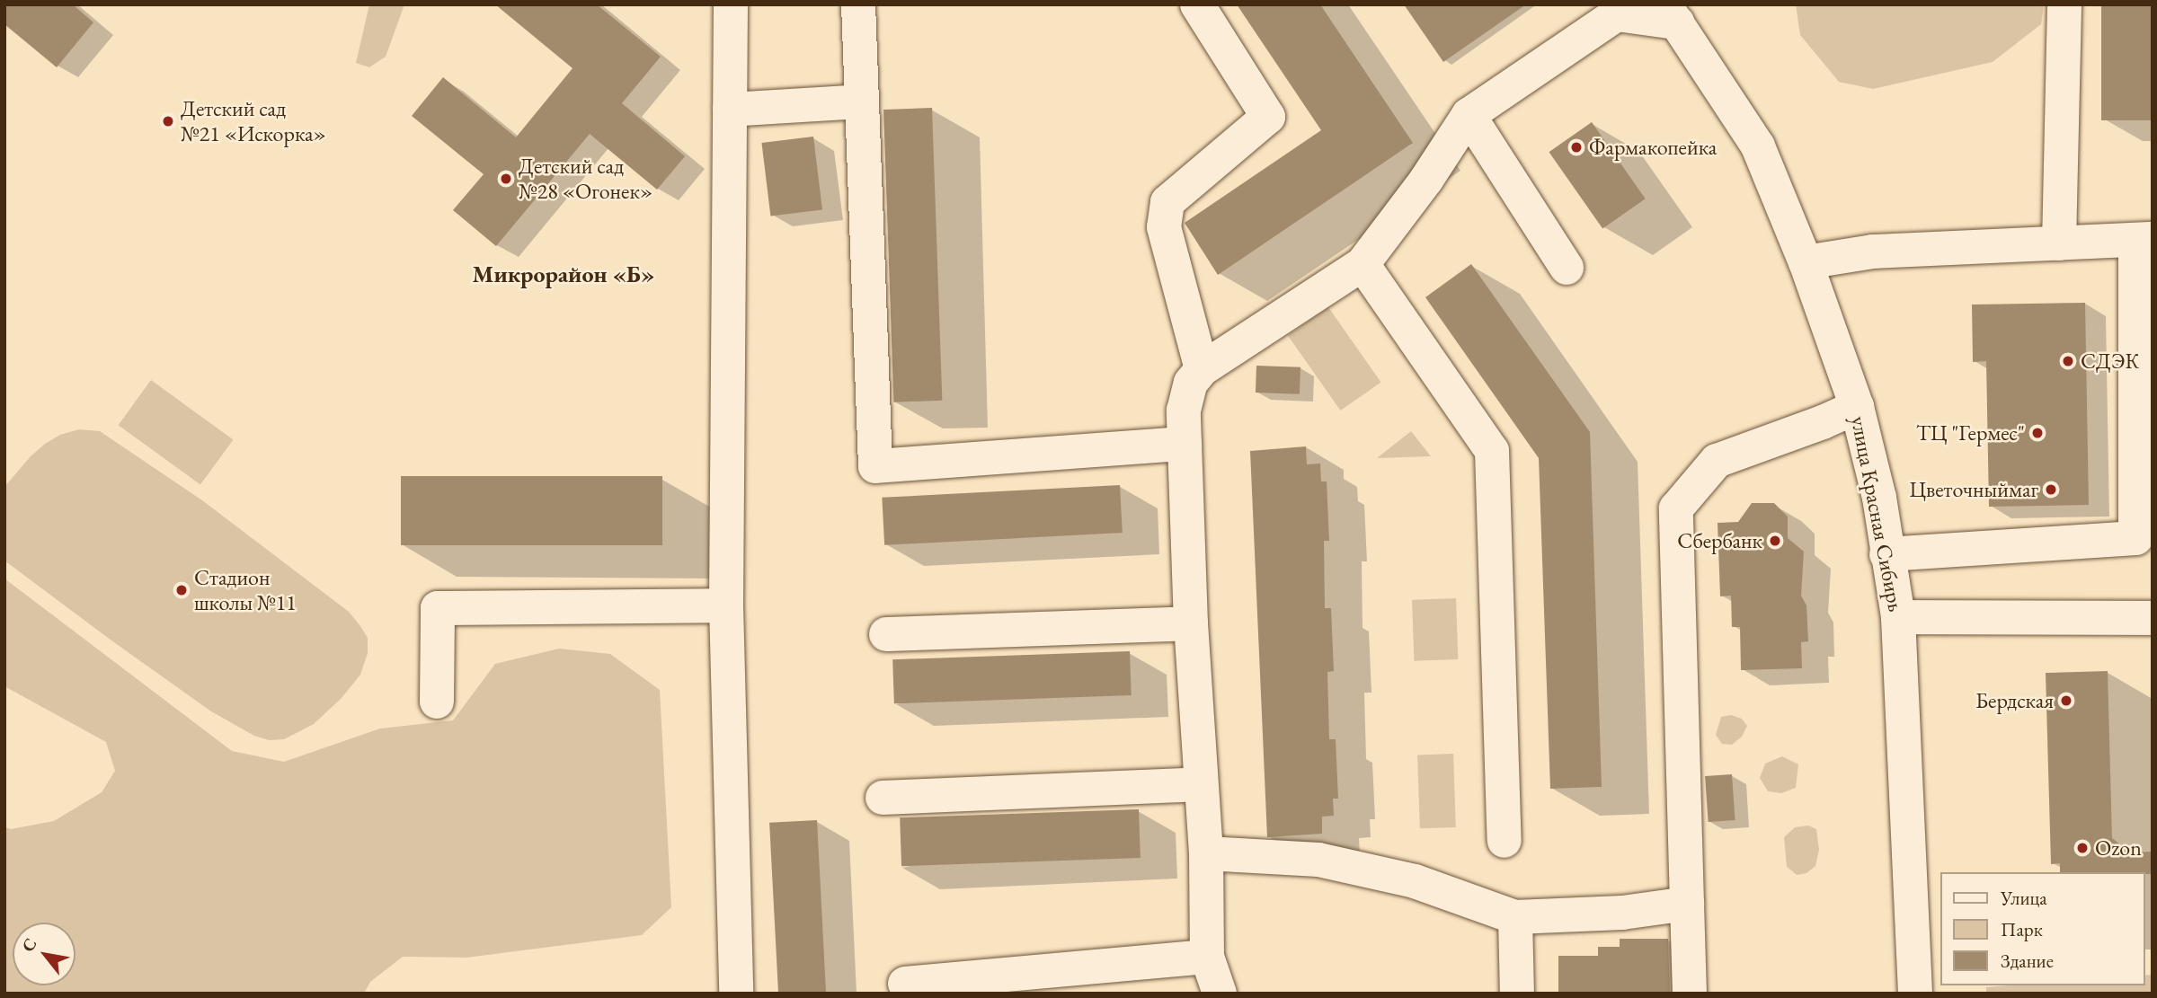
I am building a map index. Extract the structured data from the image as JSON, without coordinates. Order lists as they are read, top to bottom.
{
  "streets": {
    "street": ["улица Красная Сибирь"]
  },
  "districts": ["Микрорайон «Б»"],
  "places": [
    "Детский сад №21 «Искорка»",
    "Фармакопейка",
    "Детский сад №28 «Огонек»",
    "СДЭК",
    "ТЦ \"Гермес\"",
    "Цветочныймаг",
    "Сбербанк",
    "Стадион школы №11",
    "Бердская",
    "Ozon"
  ],
  "legend": ["Улица", "Парк", "Здание"],
  "north": "top left"
}
